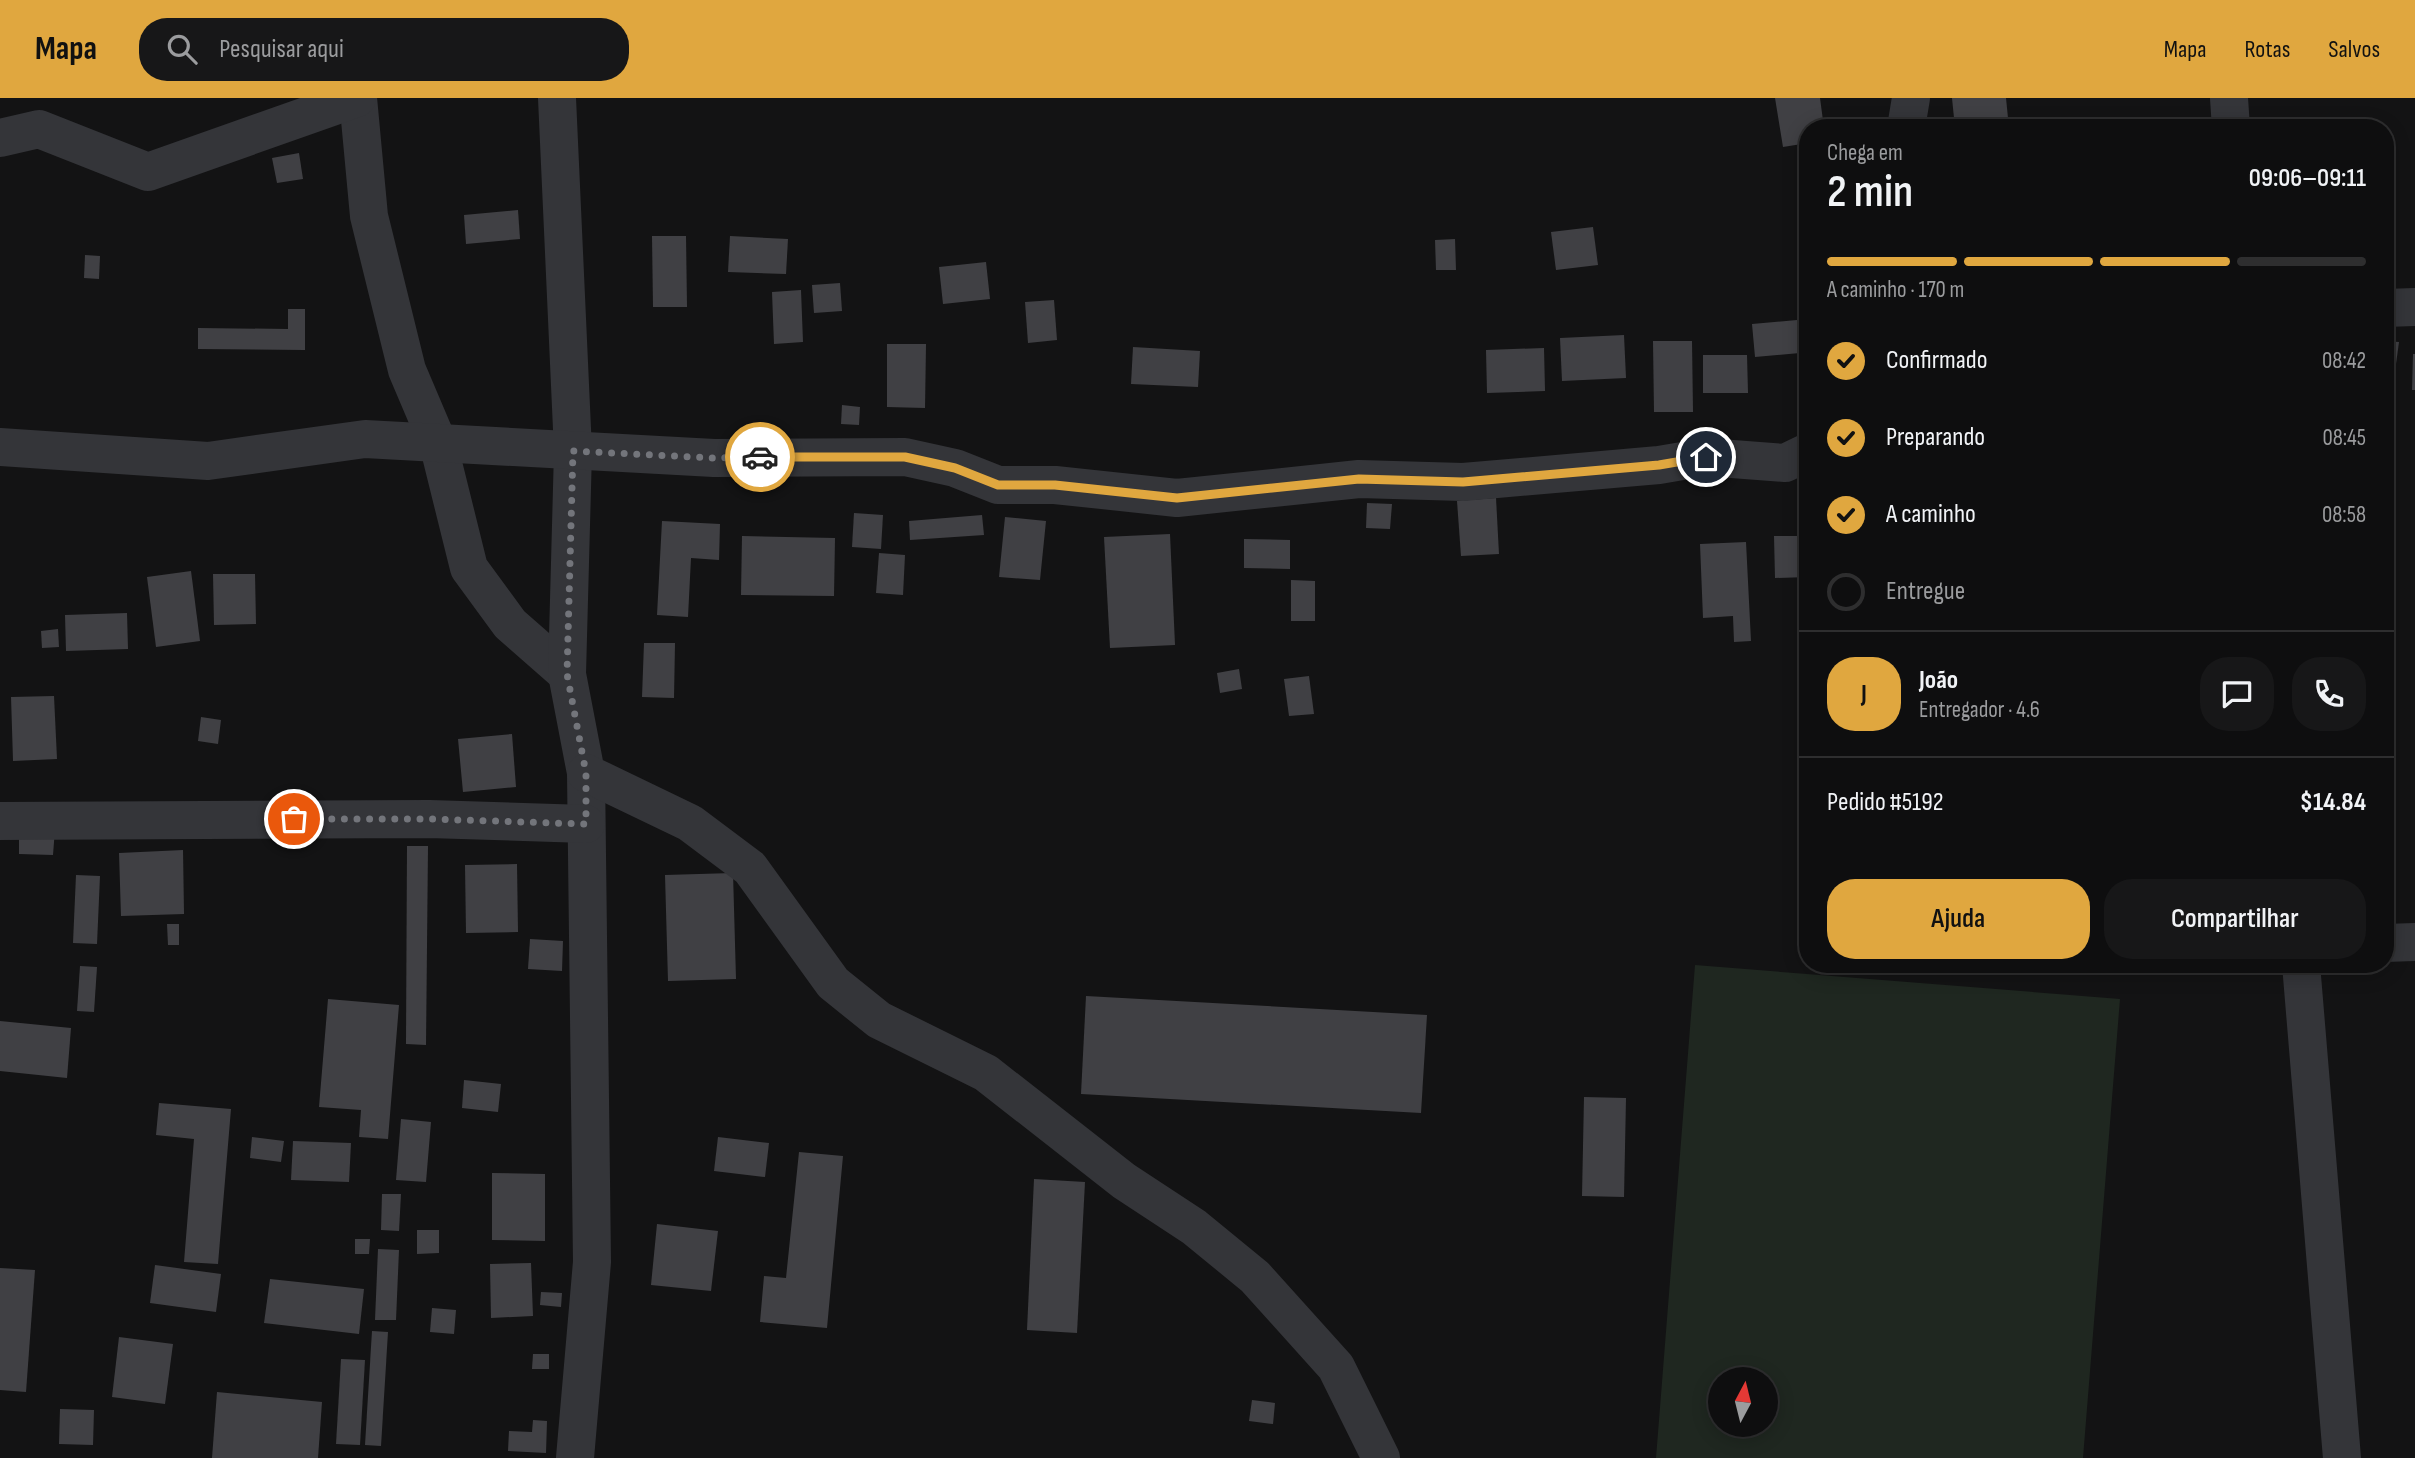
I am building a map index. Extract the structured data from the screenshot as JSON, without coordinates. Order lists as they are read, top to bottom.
{
  "north": "top",
  "page": {
    "header": "Mapa",
    "search": "Pesquisar aqui",
    "nav": ["Mapa", "Rotas", "Salvos"],
    "heading": ["2 min", "Chega em", "09:06–09:11"],
    "panel": [
      "João",
      "Entregador · 4.6",
      "Pedido #5192",
      "$14.84"
    ],
    "bar": "A caminho · 170 m",
    "list": [
      ["Confirmado", "08:42"],
      ["Preparando", "08:45"],
      ["A caminho", "08:58"],
      "Entregue"
    ],
    "round": "J",
    "buttons": ["Ajuda", "Compartilhar"]
  }
}
